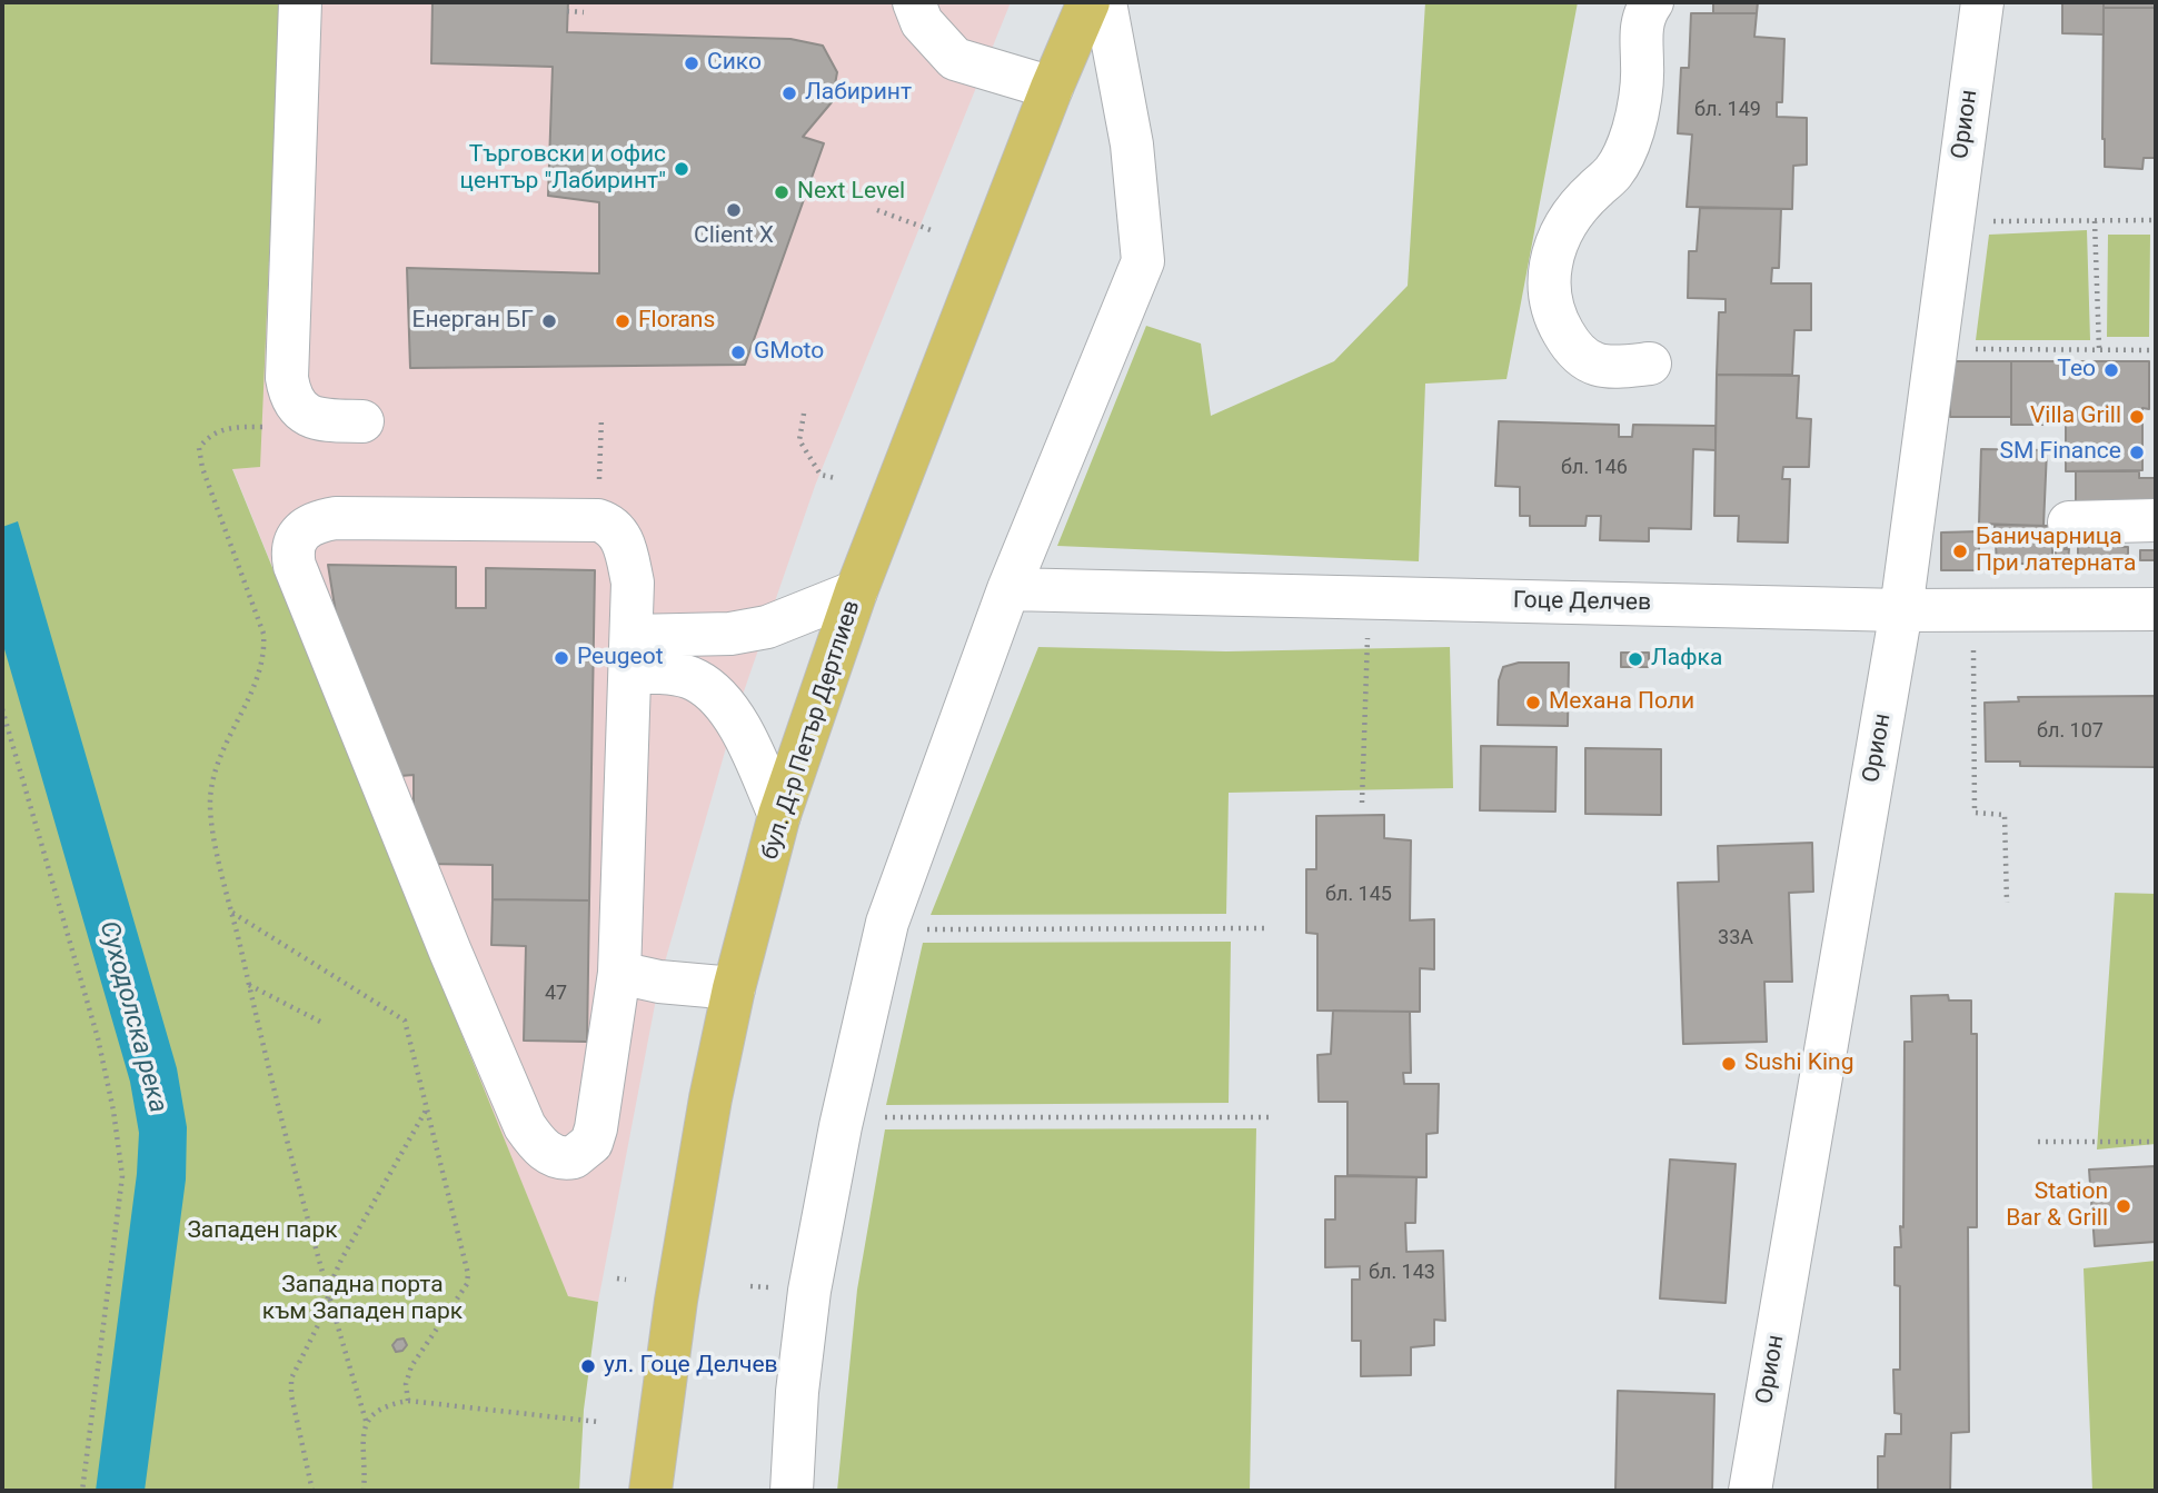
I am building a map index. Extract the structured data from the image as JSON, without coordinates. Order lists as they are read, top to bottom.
{
  "streets": {
    "main road": ["бул. Д-р Петър Дертлиев"],
    "street": ["Орион", "Гоце Делчев"]
  },
  "crossings": [
    ["Орион", "Гоце Делчев"]
  ],
  "water": ["Суходолска река"],
  "parks": ["Западен парк", "Западна порта към Западен парк"],
  "places": [
    "Сико",
    "Лабиринт",
    "Търговски и офис център \"Лабиринт\"",
    "Next Level",
    "Client X",
    "Енерган БГ",
    "Florans",
    "GMoto",
    "Teo",
    "Villa Grill",
    "SM Finance",
    "Баничарница При латерната",
    "Peugeot",
    "Лафка",
    "Механа Поли",
    "Sushi King",
    "Station Bar & Grill",
    "ул. Гоце Делчев"
  ],
  "house_numbers": [
    "бл. 149",
    "бл. 146",
    "бл. 107",
    "бл. 145",
    "33А",
    "47",
    "бл. 143"
  ]
}
